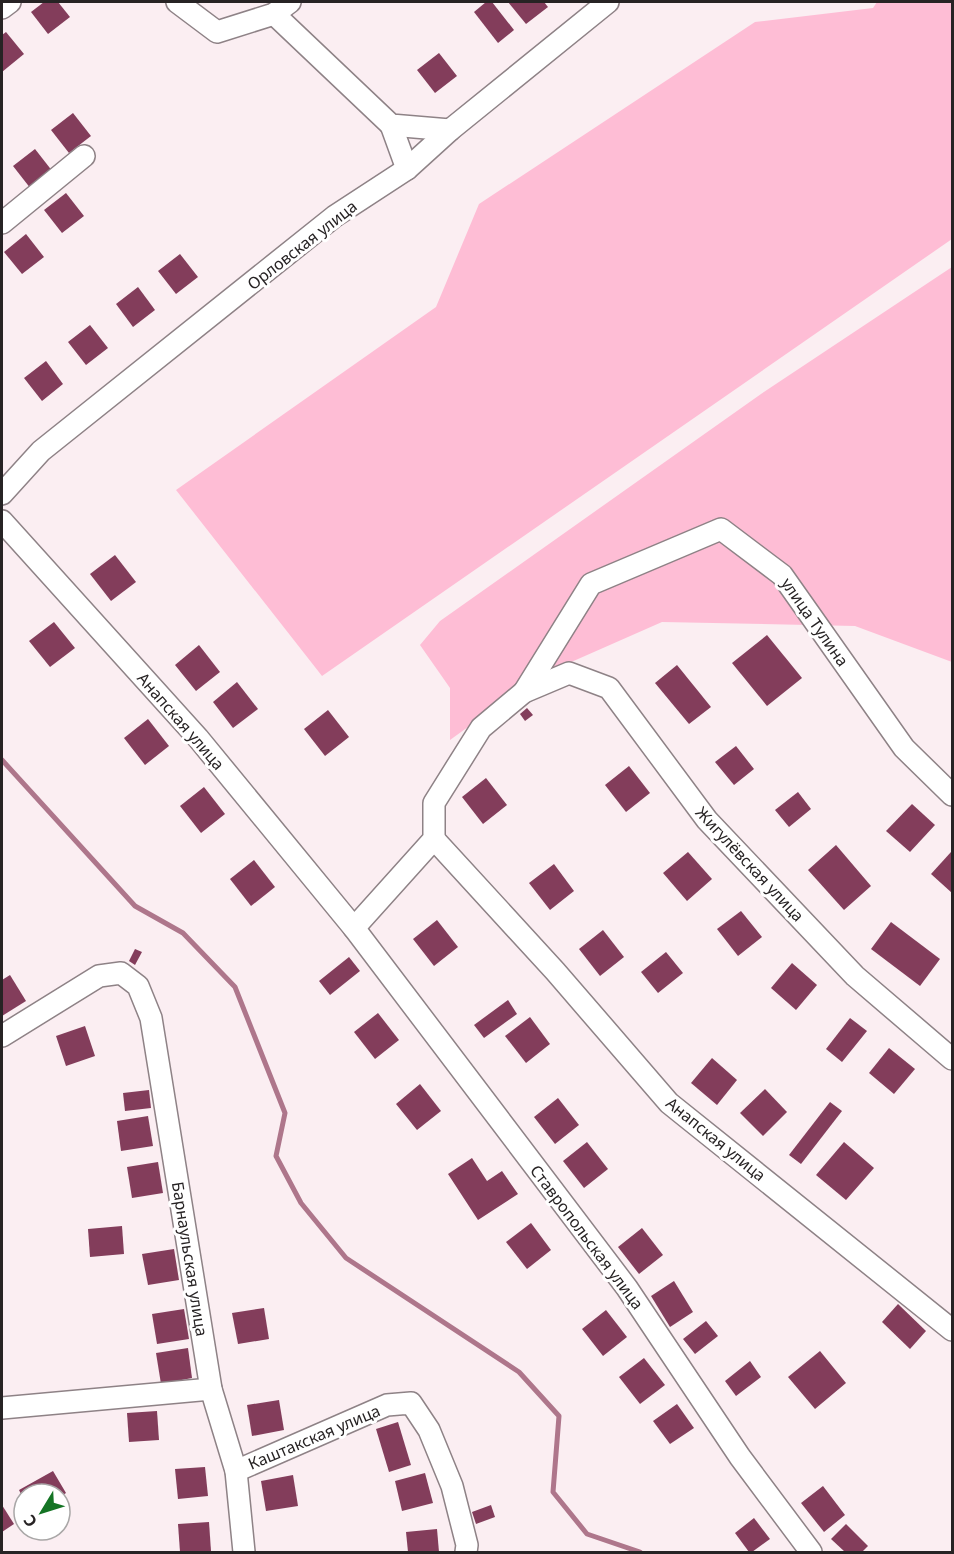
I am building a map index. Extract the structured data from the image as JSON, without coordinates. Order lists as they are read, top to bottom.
{
  "streets": {
    "street": [
      "Орловская улица",
      "улица Тулина",
      "Анапская улица",
      "Жигулёвская улица",
      "Ставропольская улица",
      "Барнаульская улица",
      "Каштакская улица"
    ]
  },
  "crossings": [
    ["улица Тулина", "Жигулёвская улица"],
    ["Анапская улица", "Ставропольская улица"],
    ["Барнаульская улица", "Каштакская улица"]
  ],
  "north": "bottom left"
}
